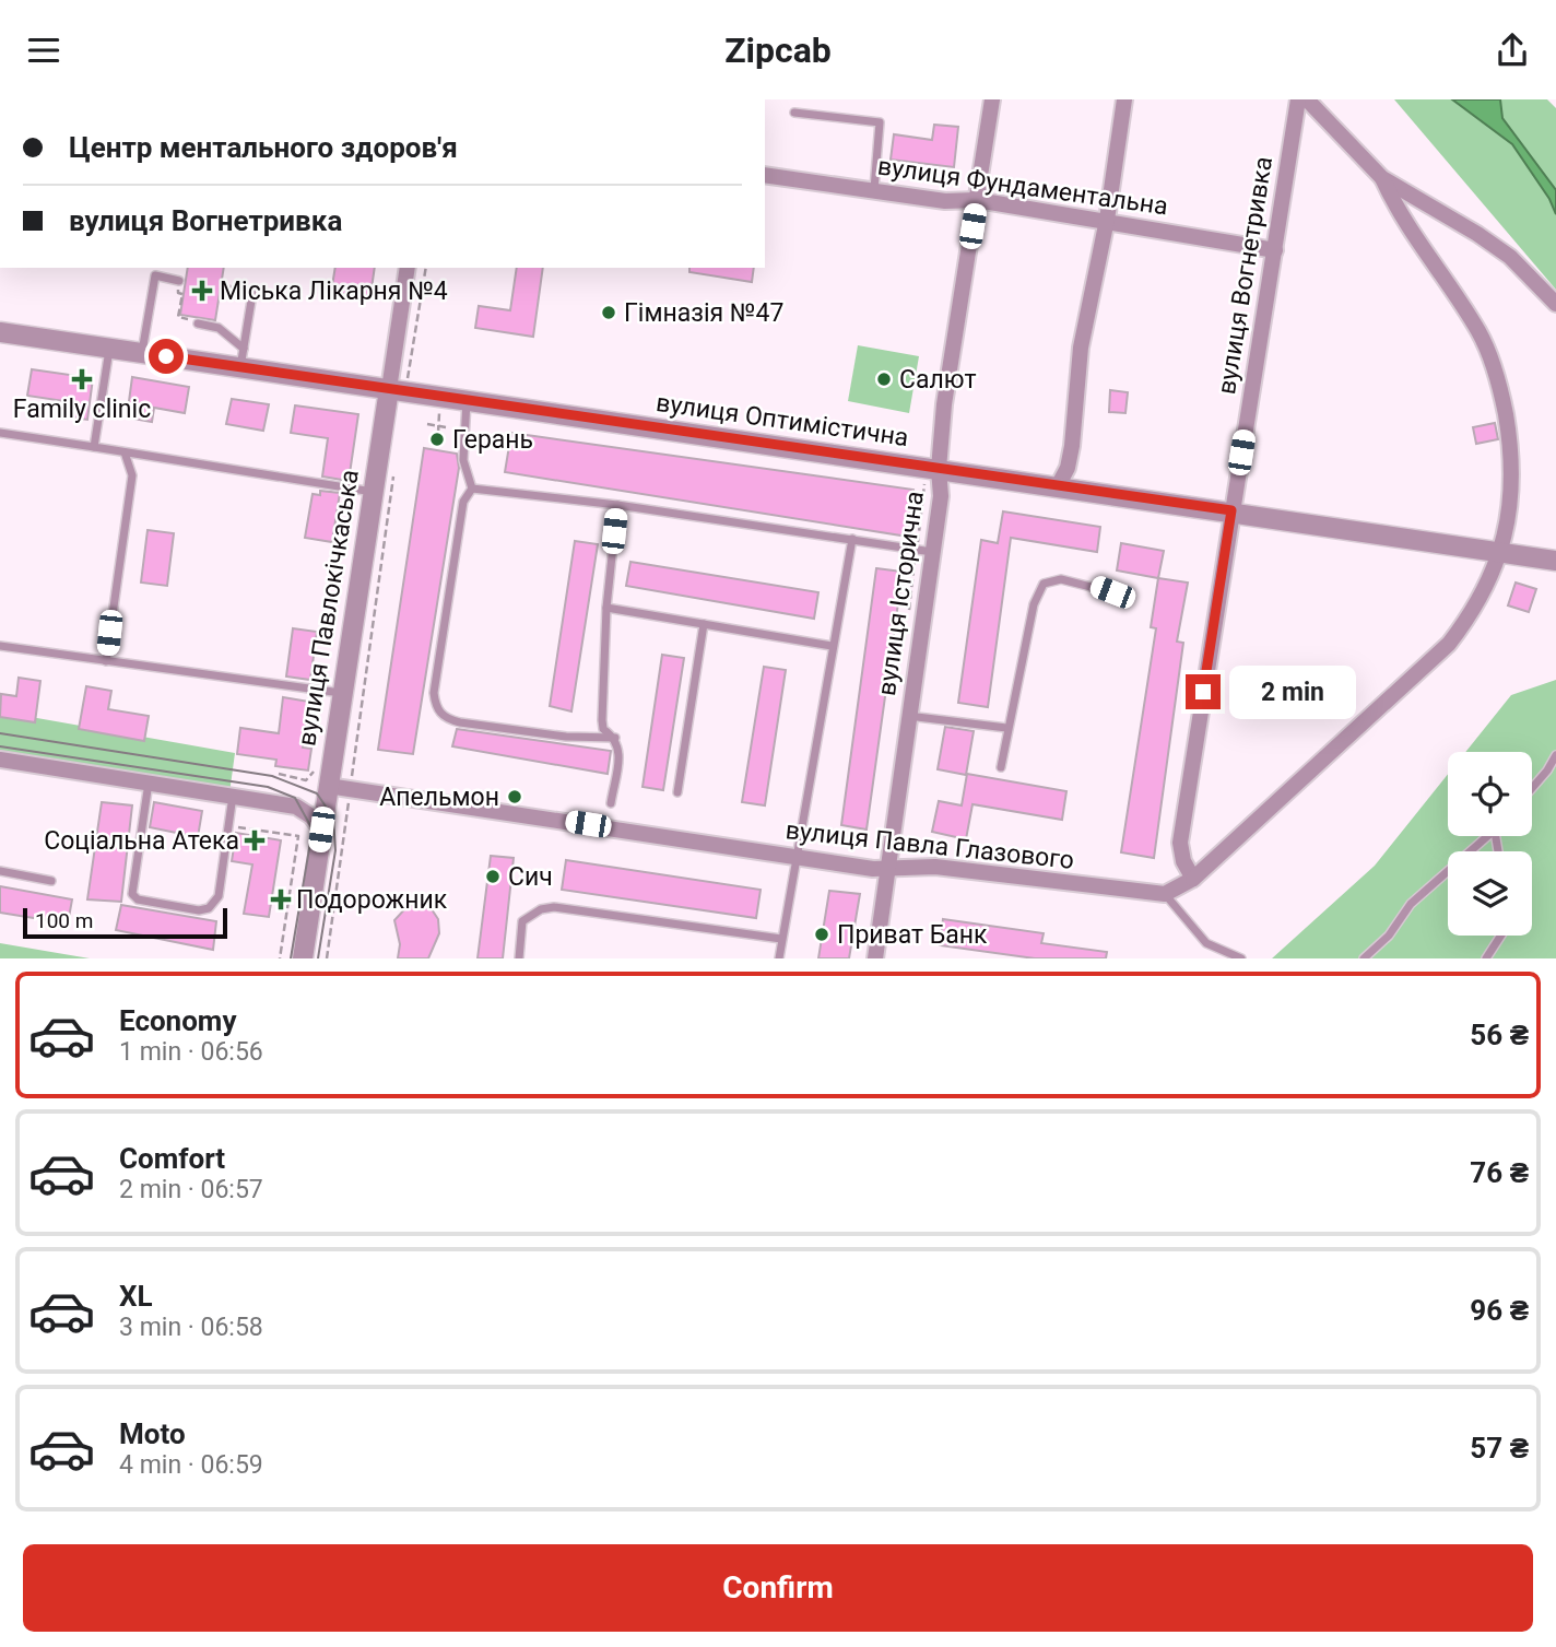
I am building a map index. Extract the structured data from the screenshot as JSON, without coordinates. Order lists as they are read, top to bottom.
{
  "streets": {
    "street": [
      "вулиця Фундаментальна",
      "вулиця Вогнетривка",
      "вулиця Оптимістична",
      "вулиця Історична",
      "вулиця Павлокічкаська",
      "вулиця Павла Глазового"
    ]
  },
  "crossings": [
    ["вулиця Фундаментальна", "вулиця Вогнетривка"],
    ["вулиця Фундаментальна", "вулиця Історична"],
    ["вулиця Вогнетривка", "вулиця Оптимістична"],
    ["вулиця Оптимістична", "вулиця Історична"],
    ["вулиця Оптимістична", "вулиця Павлокічкаська"],
    ["вулиця Історична", "вулиця Павла Глазового"],
    ["вулиця Павлокічкаська", "вулиця Павла Глазового"]
  ],
  "places": {
    "health": [
      "Міська Лікарня №4",
      "Family clinic",
      "Соціальна Атека",
      "Подорожник"
    ],
    "other": [
      "Гімназія №47",
      "Салют",
      "Герань",
      "Апельмон",
      "Сич",
      "Приват Банк"
    ]
  },
  "scale_bar": "100 m",
  "page": {
    "header": "Zipcab",
    "banner": ["Центр ментального здоров'я", "вулиця Вогнетривка"],
    "bubble": "2 min",
    "scale": "100 m",
    "list": [
      {
        "name": "Economy",
        "note": "1 min · 06:56",
        "value": "56 ₴"
      },
      {
        "name": "Comfort",
        "note": "2 min · 06:57",
        "value": "76 ₴"
      },
      {
        "name": "XL",
        "note": "3 min · 06:58",
        "value": "96 ₴"
      },
      {
        "name": "Moto",
        "note": "4 min · 06:59",
        "value": "57 ₴"
      }
    ],
    "buttons": "Confirm"
  }
}
